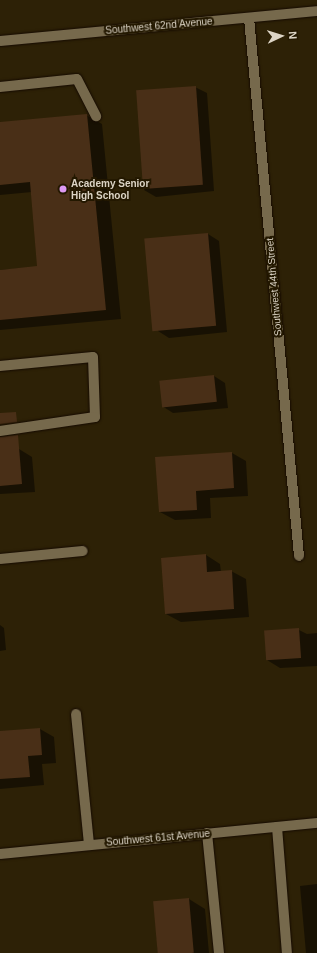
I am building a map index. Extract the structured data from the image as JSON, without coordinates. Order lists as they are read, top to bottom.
{
  "streets": {
    "street": ["Southwest 62nd Avenue", "Southwest 44th Street", "Southwest 61st Avenue"]
  },
  "crossings": [
    ["Southwest 62nd Avenue", "Southwest 44th Street"]
  ],
  "places": ["Academy Senior High School"],
  "north": "right"
}
